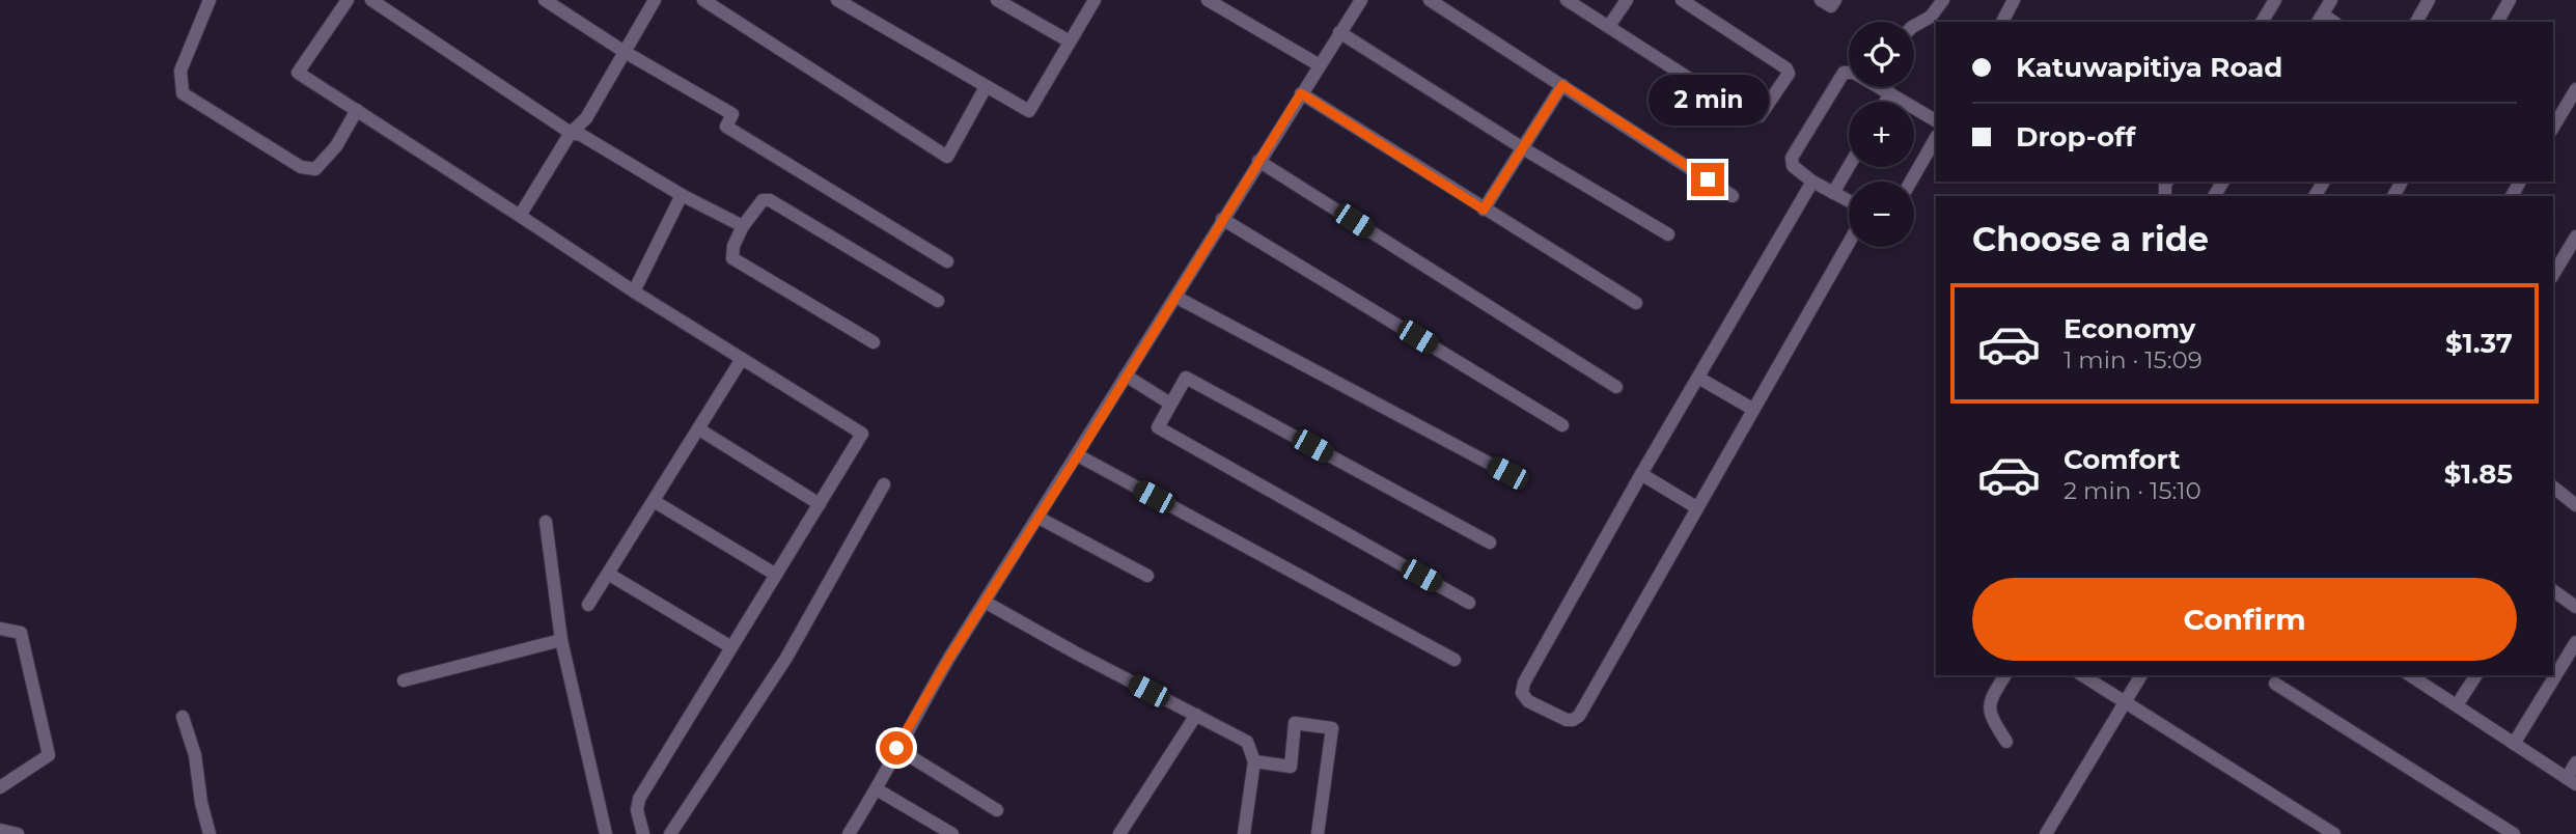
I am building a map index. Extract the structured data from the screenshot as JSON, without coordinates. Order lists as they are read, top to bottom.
{
  "page": {
    "map_buttons": ["+", "−"],
    "banner": ["Katuwapitiya Road", "Drop-off"],
    "bubble": "2 min",
    "heading": "Choose a ride",
    "list": [
      {
        "name": "Economy",
        "note": "1 min · 15:09",
        "value": "$1.37"
      },
      {
        "name": "Comfort",
        "note": "2 min · 15:10",
        "value": "$1.85"
      }
    ],
    "buttons": "Confirm"
  }
}
